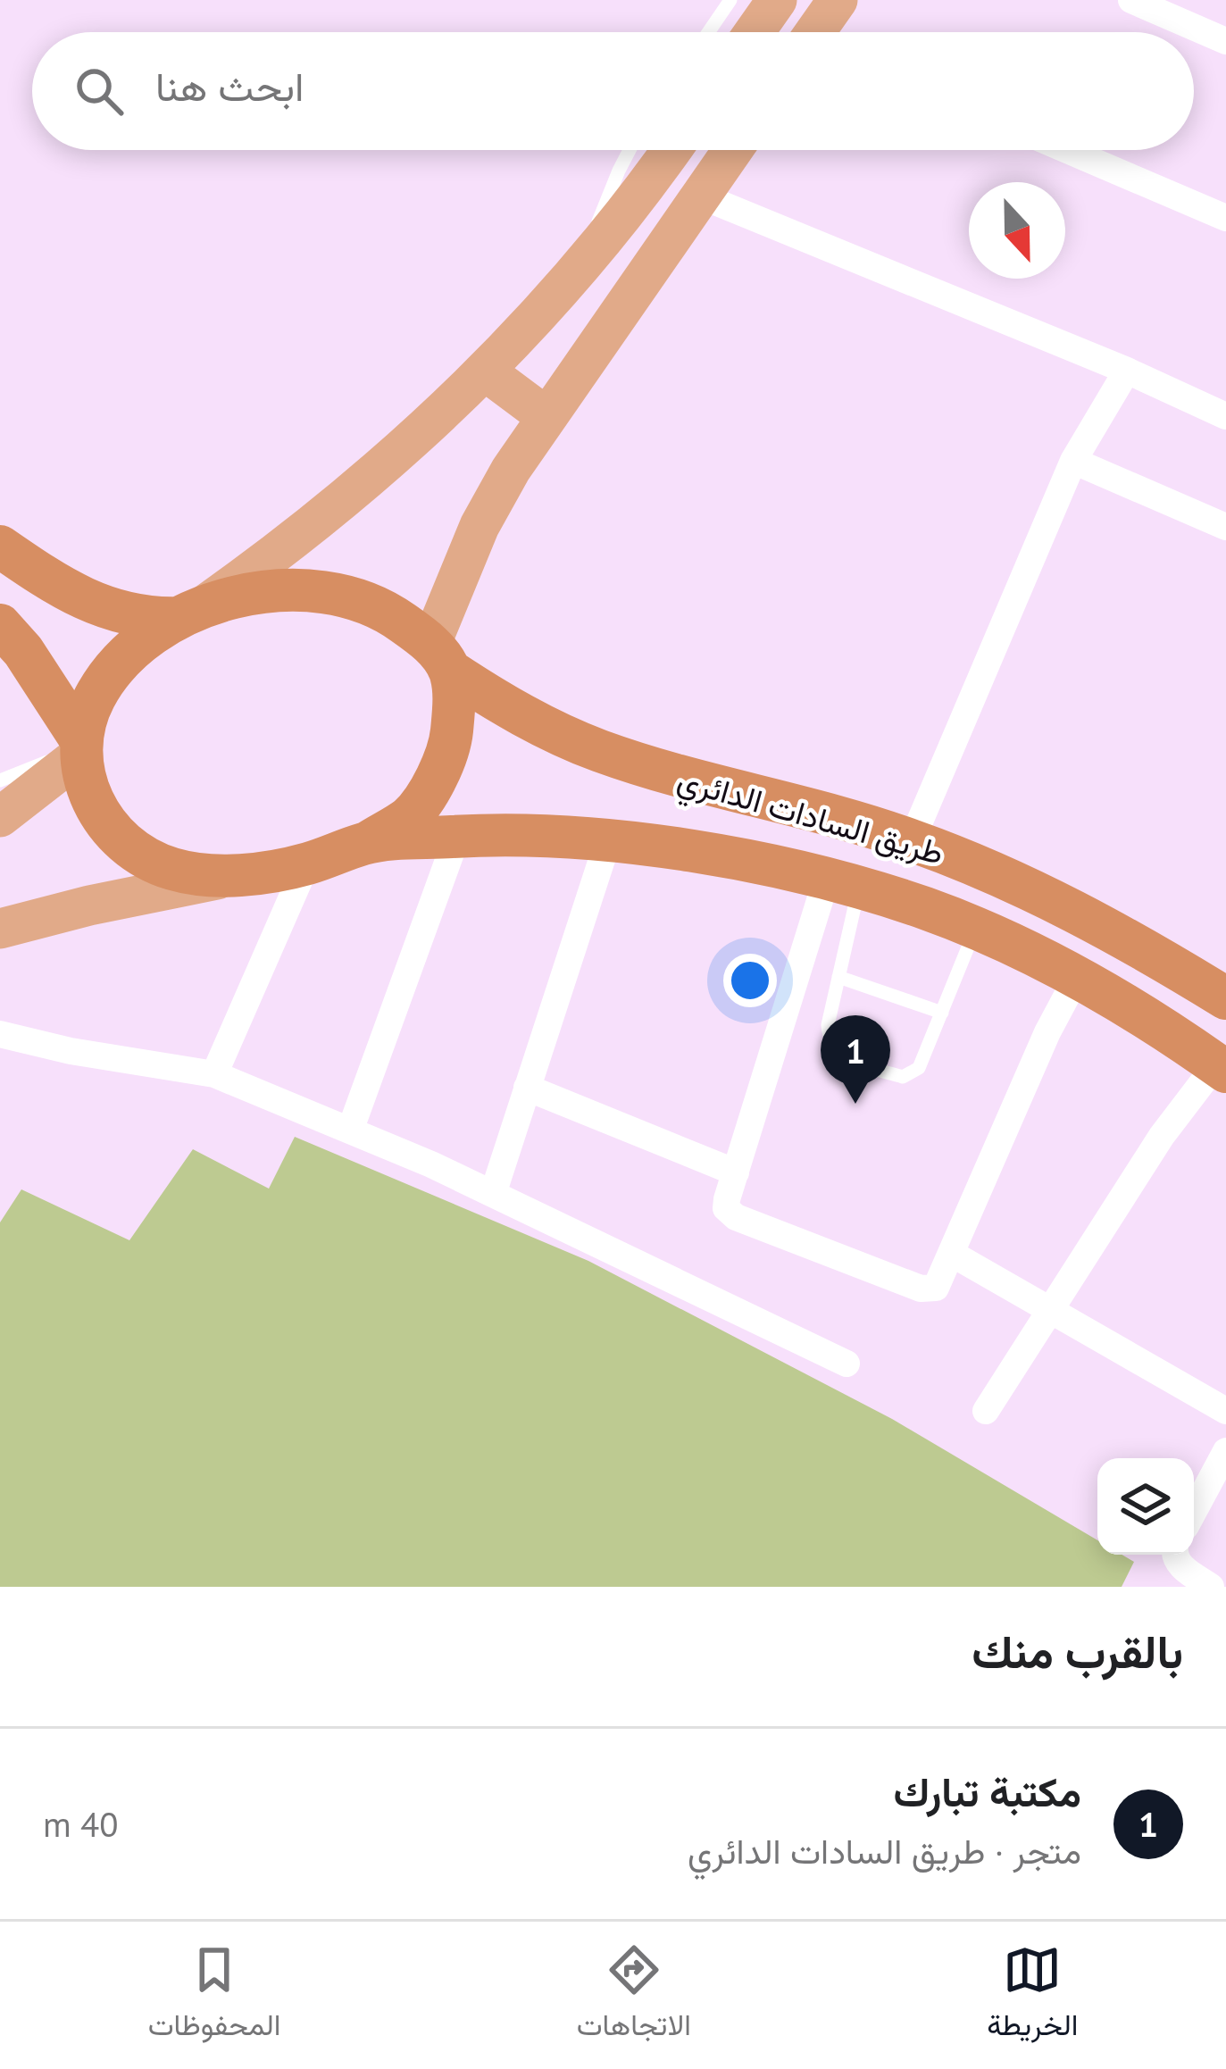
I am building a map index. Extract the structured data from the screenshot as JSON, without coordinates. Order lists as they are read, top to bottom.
{
  "streets": {
    "highway": ["طريق السادات الدائري"]
  },
  "north": "bottom",
  "page": {
    "search": "ابحث هنا",
    "pins": "1",
    "heading": "بالقرب منك",
    "list": [
      {
        "mark": "1",
        "name": "مكتبة تبارك",
        "note": "متجر · طريق السادات الدائري",
        "value": "40 m"
      }
    ],
    "nav": ["الخريطة", "الاتجاهات", "المحفوظات"]
  }
}
